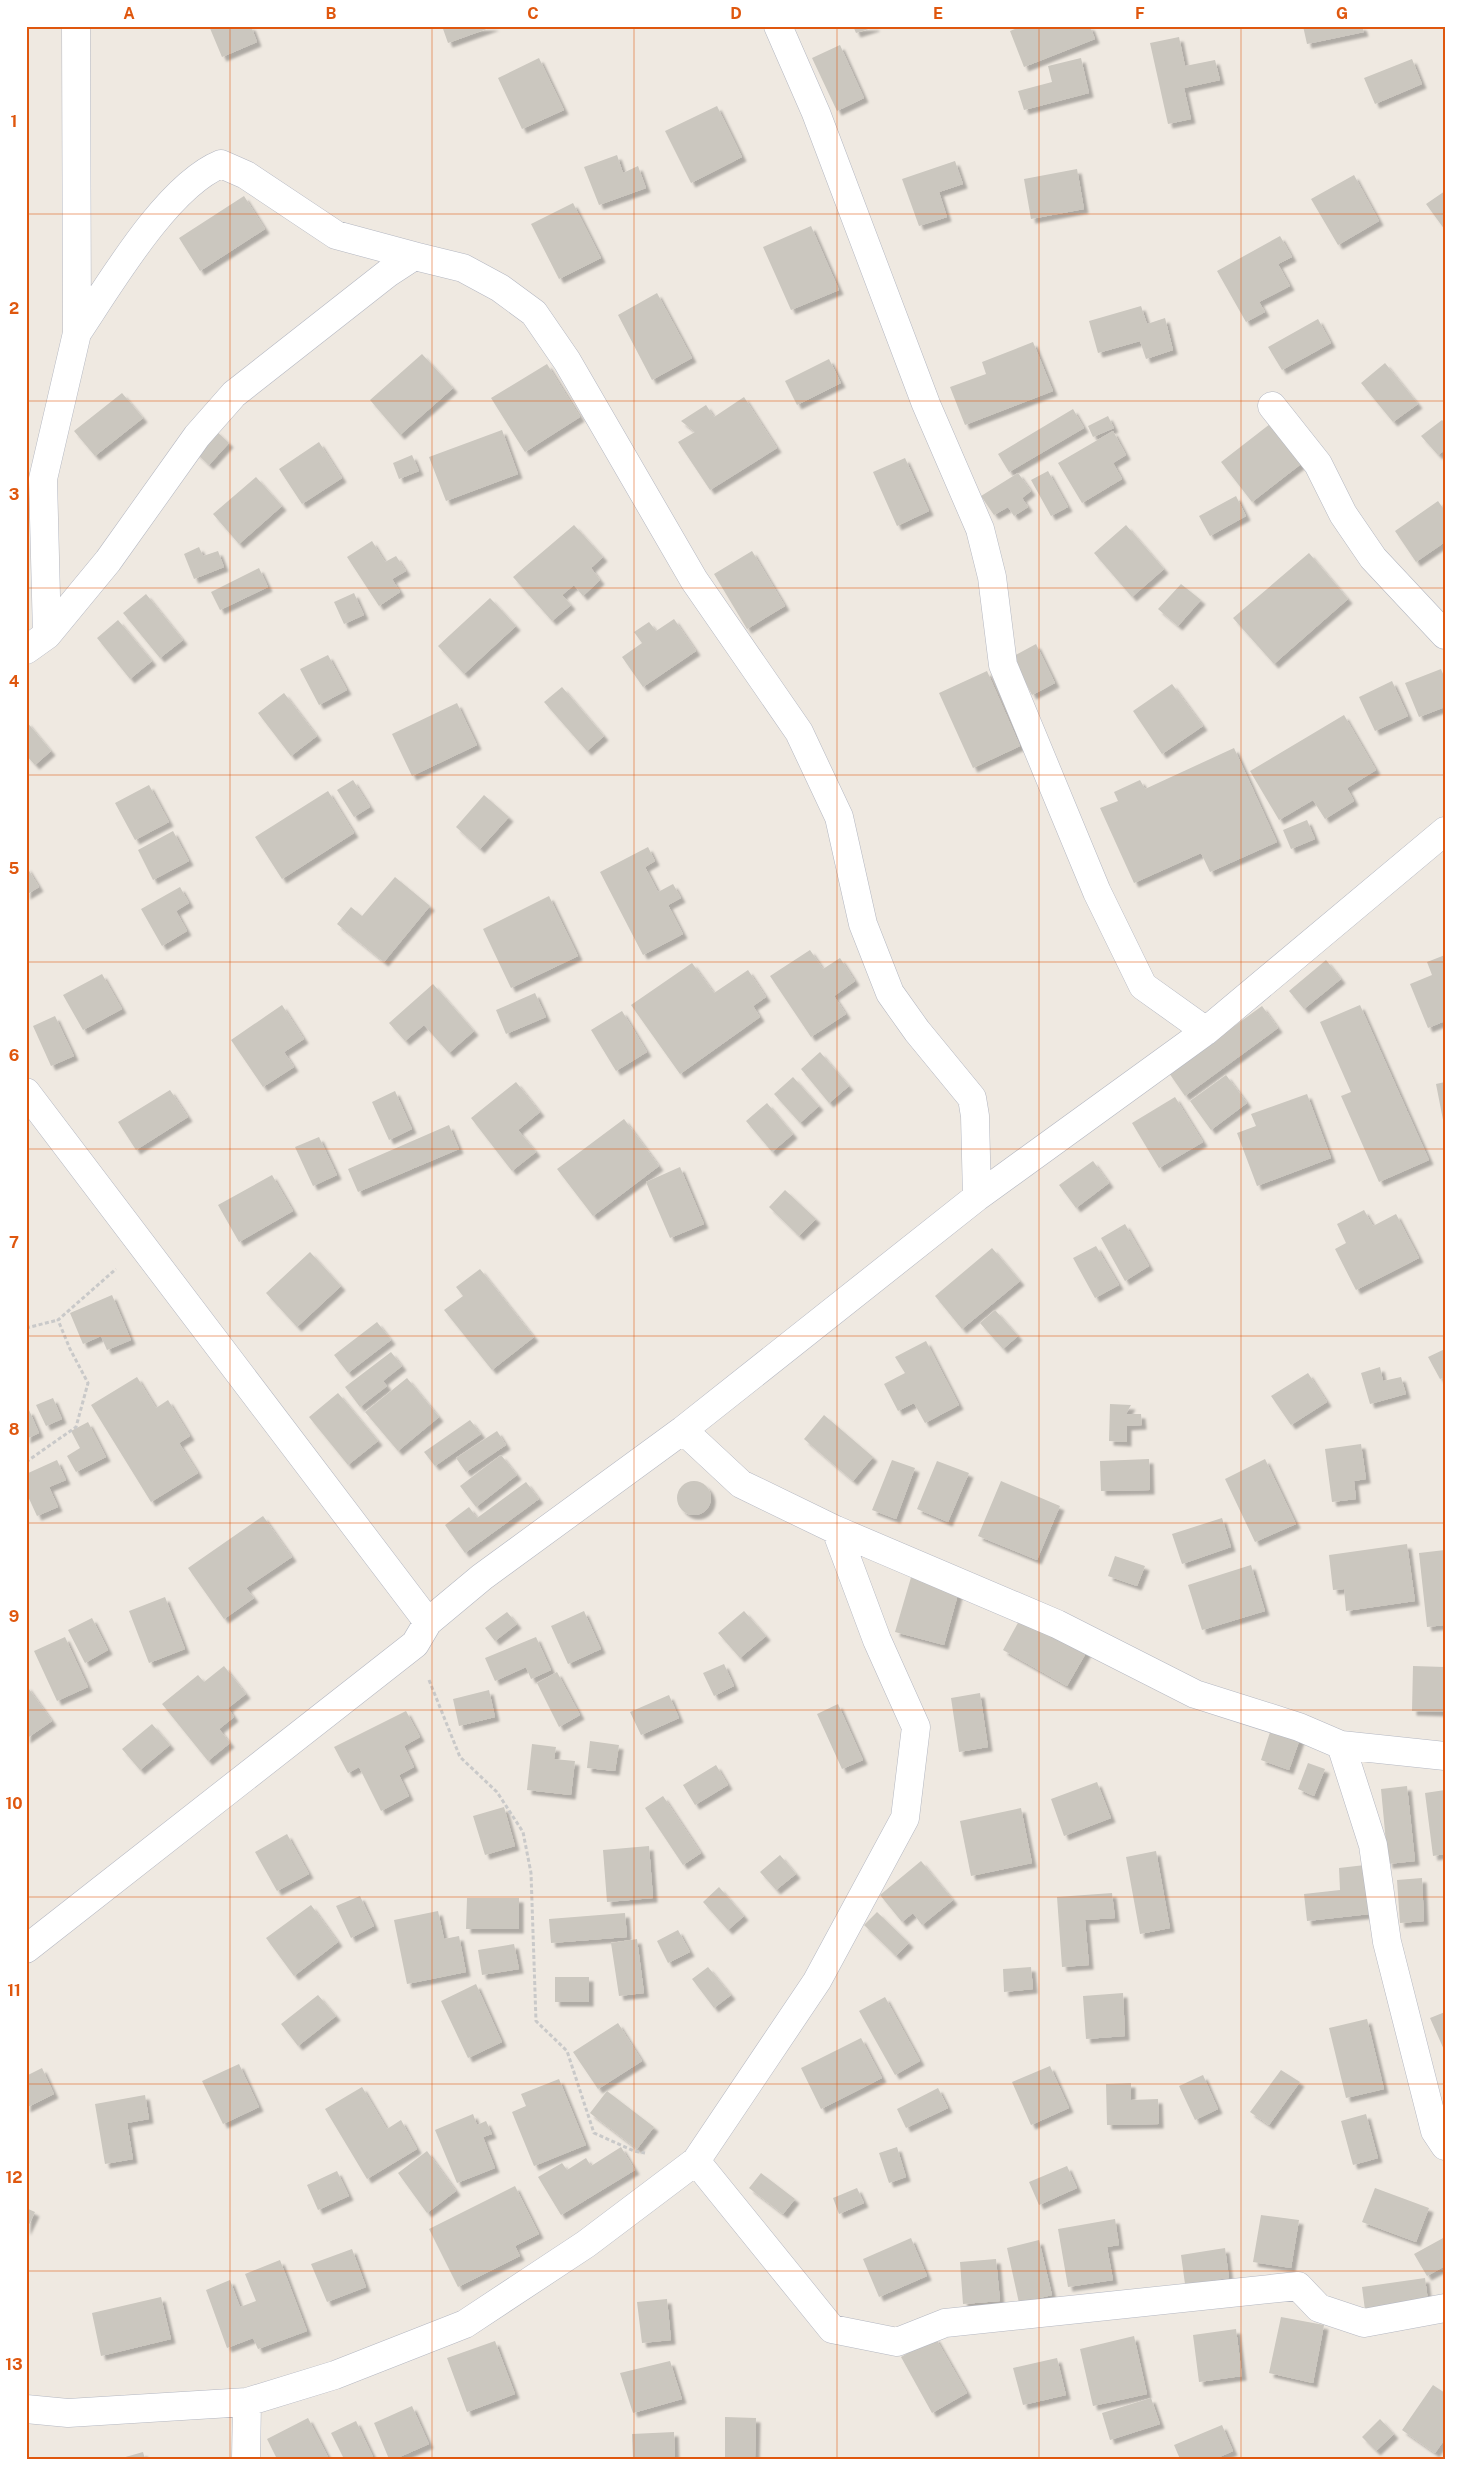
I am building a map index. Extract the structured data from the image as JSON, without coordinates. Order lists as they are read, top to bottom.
{
  "grid": {
    "columns": [
      "A",
      "B",
      "C",
      "D",
      "E",
      "F",
      "G"
    ],
    "rows": [
      "1",
      "2",
      "3",
      "4",
      "5",
      "6",
      "7",
      "8",
      "9",
      "10",
      "11",
      "12",
      "13"
    ]
  }
}
